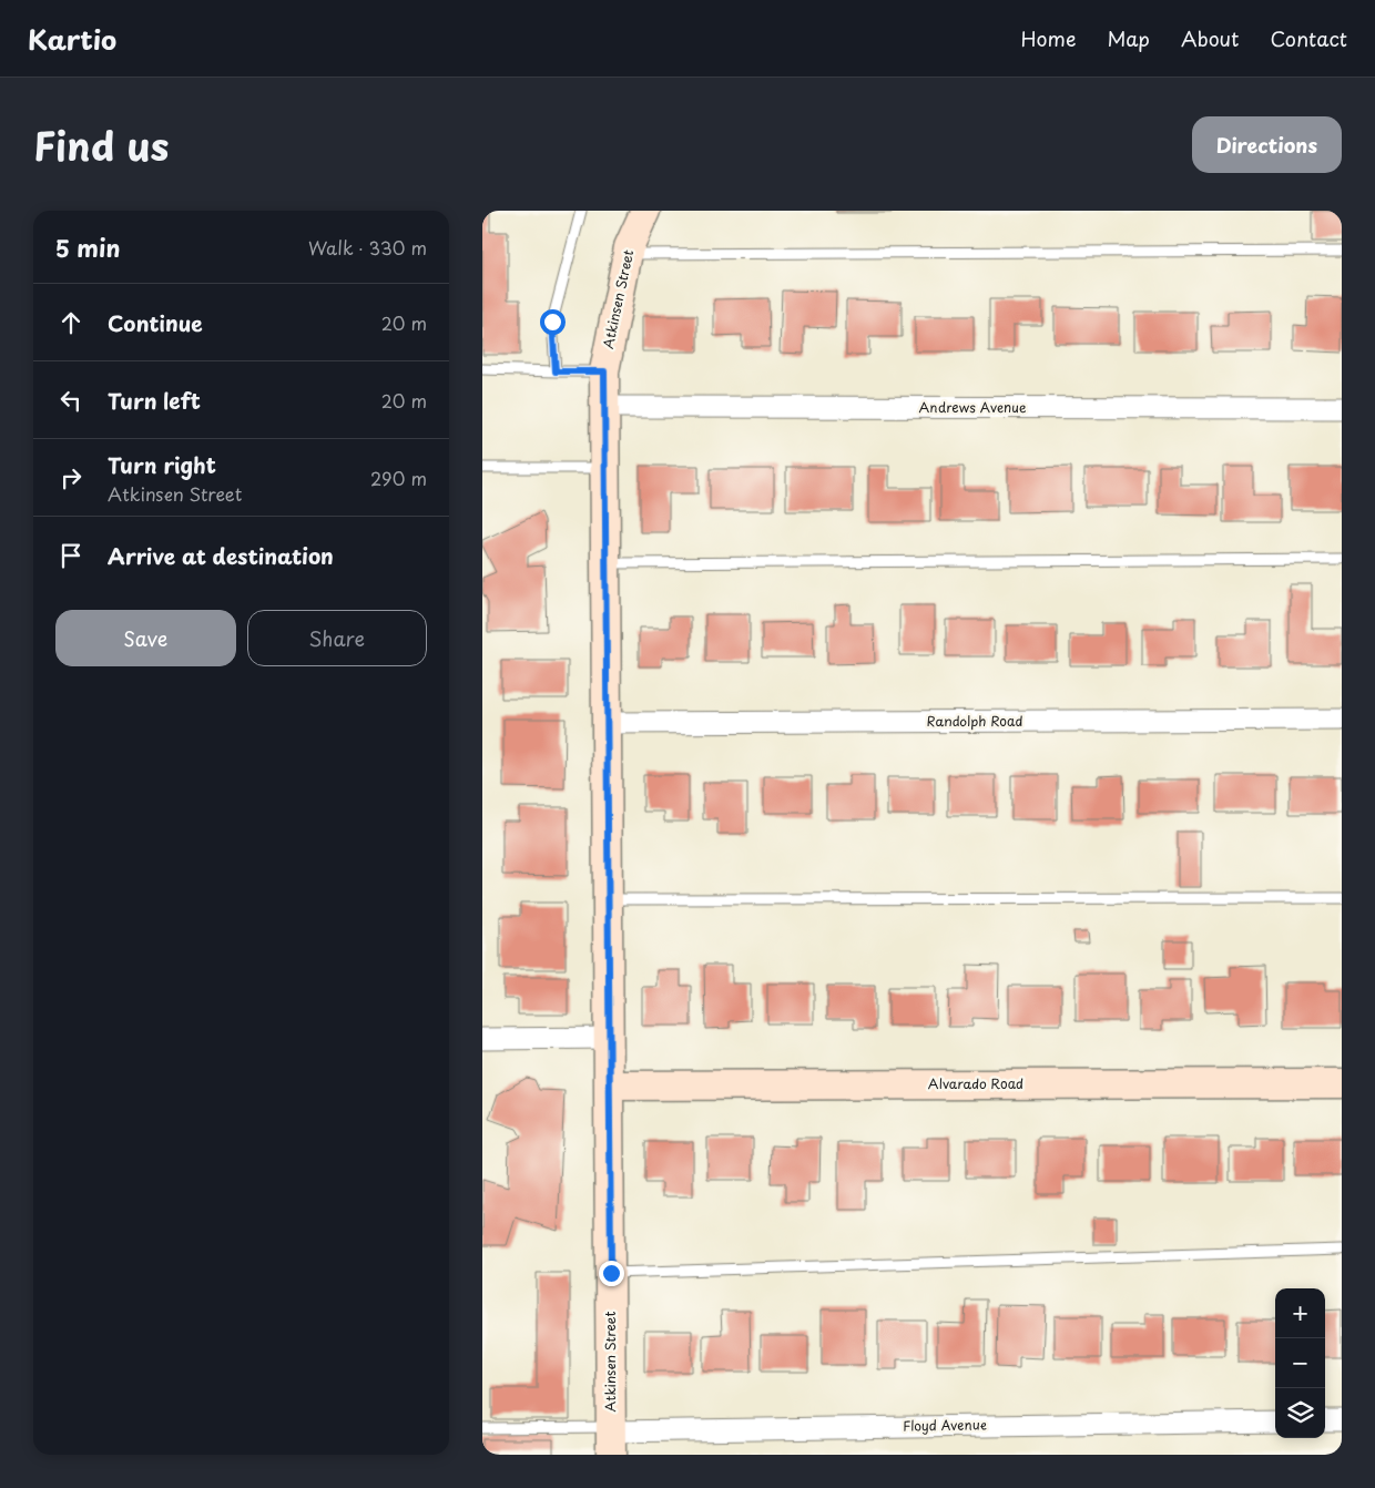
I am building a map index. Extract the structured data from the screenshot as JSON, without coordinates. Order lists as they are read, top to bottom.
{
  "streets": {
    "street": [
      "Atkinsen Street",
      "Andrews Avenue",
      "Randolph Road",
      "Alvarado Road",
      "Floyd Avenue"
    ]
  },
  "crossings": [
    ["Atkinsen Street", "Andrews Avenue"],
    ["Atkinsen Street", "Randolph Road"],
    ["Atkinsen Street", "Alvarado Road"],
    ["Atkinsen Street", "Floyd Avenue"]
  ],
  "page": {
    "header": "Kartio",
    "nav": [
      "Home",
      "Map",
      "About",
      "Contact"
    ],
    "title": "Find us",
    "buttons": [
      "Directions",
      ["Save", "Share"]
    ],
    "heading": ["5 min", "Walk · 330 m"],
    "list": [
      ["Continue", "20 m"],
      ["Turn left", "20 m"],
      ["Turn right", "Atkinsen Street", "290 m"],
      "Arrive at destination"
    ],
    "map_buttons": ["+", "−"]
  }
}
